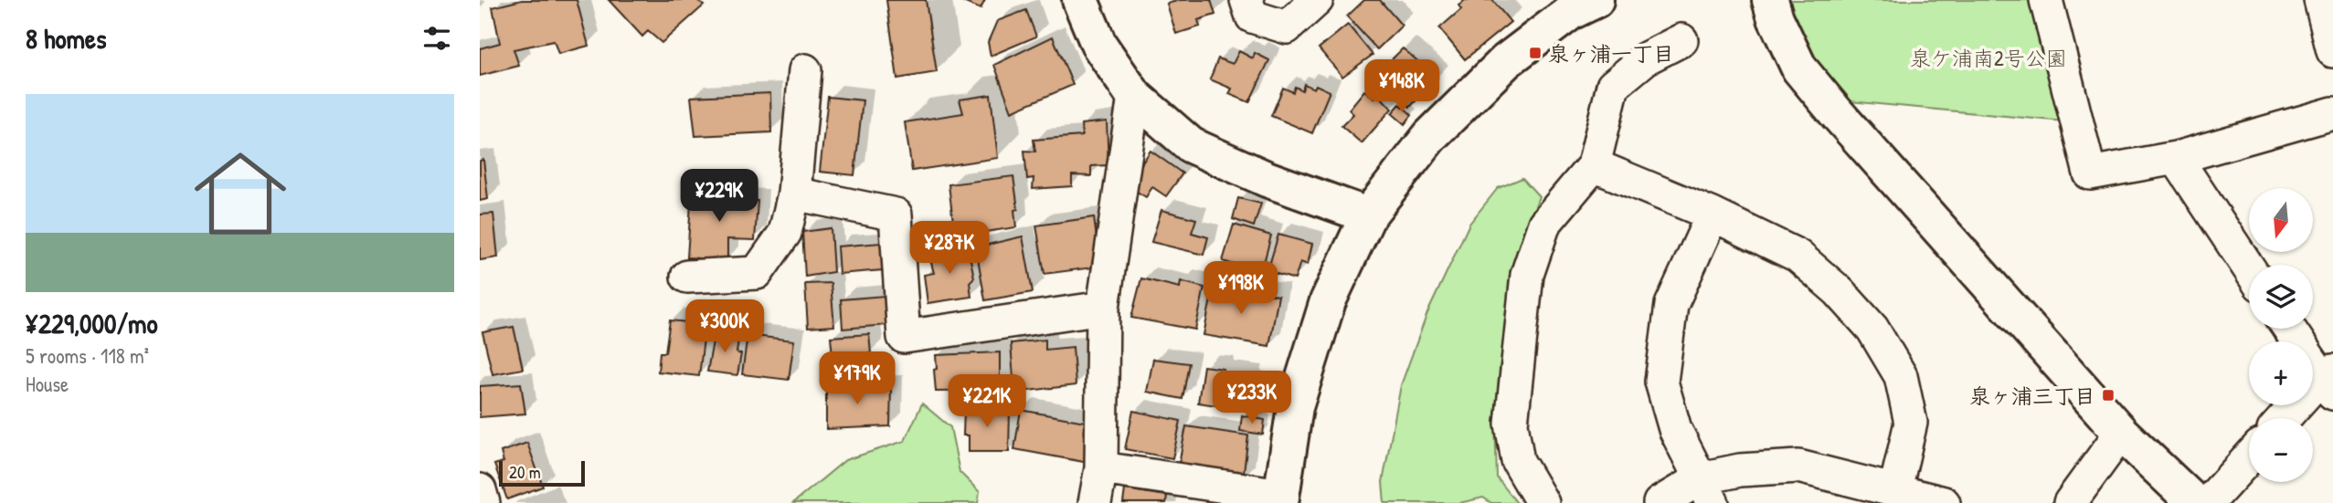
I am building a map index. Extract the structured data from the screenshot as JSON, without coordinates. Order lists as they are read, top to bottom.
{
  "parks": ["泉ケ浦南2号公園"],
  "places": {
    "transit": ["泉ヶ浦一丁目", "泉ヶ浦三丁目"]
  },
  "scale_bar": "20 m",
  "north": "bottom",
  "page": {
    "heading": "8 homes",
    "price": [
      "¥148K",
      "¥229K",
      "¥287K",
      "¥198K",
      "¥300K",
      "¥179K",
      "¥233K",
      "¥221K"
    ],
    "list": [
      {
        "name": "¥229,000/mo",
        "note": "5 rooms · 118 m² · House"
      }
    ],
    "map_buttons": ["+", "−"],
    "scale": "20 m"
  }
}
